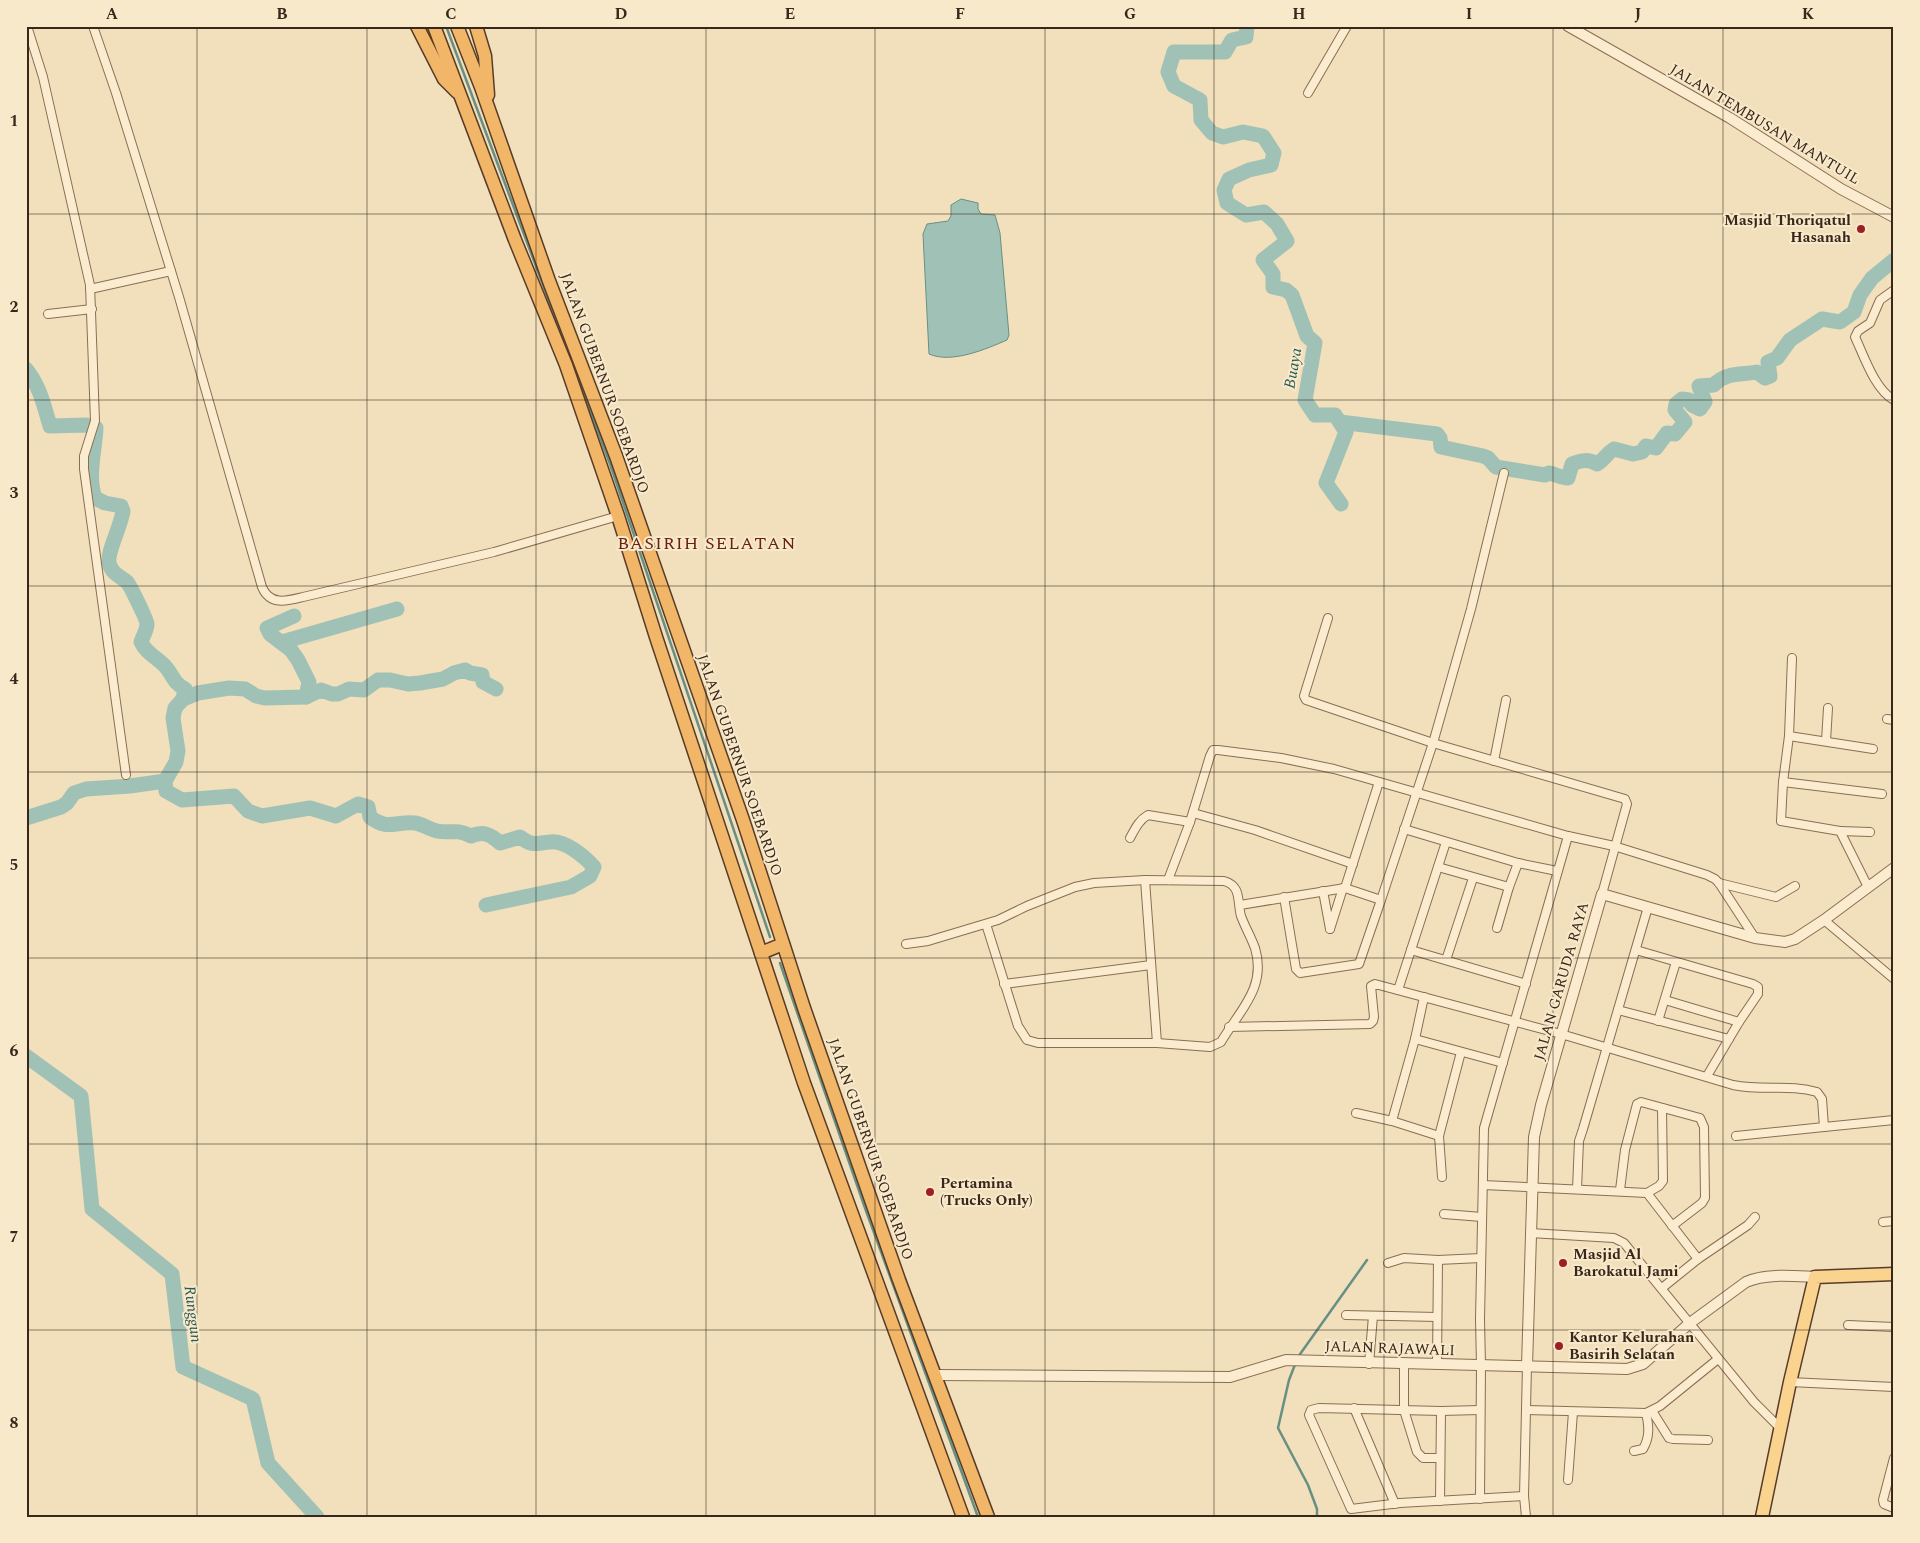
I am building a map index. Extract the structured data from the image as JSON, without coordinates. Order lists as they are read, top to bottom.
{
  "streets": {
    "highway": ["JALAN GUBERNUR SOEBARDJO"],
    "street": ["JALAN TEMBUSAN MANTUIL", "JALAN GARUDA RAYA", "JALAN RAJAWALI"]
  },
  "crossings": [
    ["JALAN GUBERNUR SOEBARDJO", "JALAN RAJAWALI"],
    ["JALAN GARUDA RAYA", "JALAN RAJAWALI"]
  ],
  "districts": ["BASIRIH SELATAN"],
  "water": ["Buaya", "Runggun"],
  "places": [
    "Masjid Thoriqatul Hasanah",
    "Pertamina (Trucks Only)",
    "Masjid Al Barokatul Jami",
    "Kantor Kelurahan Basirih Selatan"
  ],
  "grid": {
    "columns": [
      "A",
      "B",
      "C",
      "D",
      "E",
      "F",
      "G",
      "H",
      "I",
      "J",
      "K"
    ],
    "rows": [
      "1",
      "2",
      "3",
      "4",
      "5",
      "6",
      "7",
      "8"
    ]
  }
}
